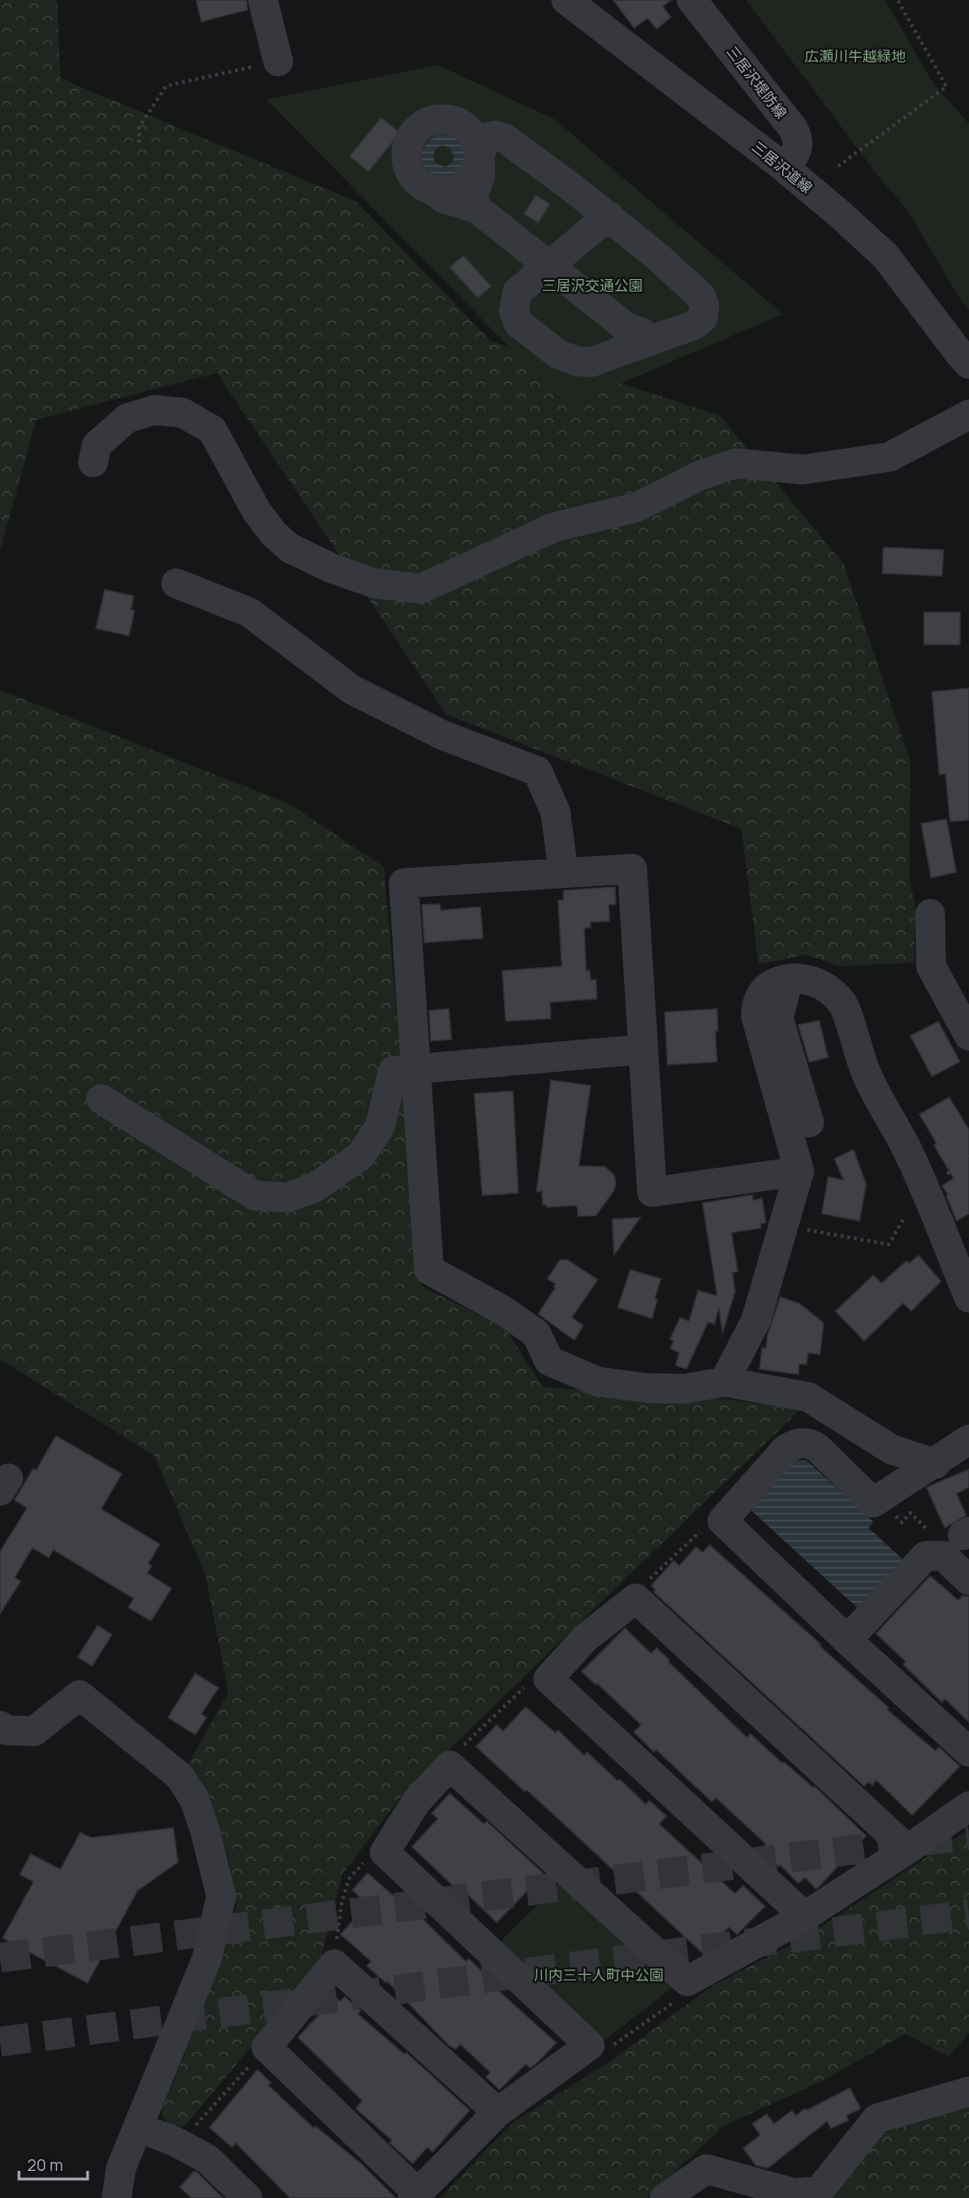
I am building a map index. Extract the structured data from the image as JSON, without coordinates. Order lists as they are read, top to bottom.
{
  "streets": {
    "street": ["三居沢堤防線", "三居沢道線"]
  },
  "crossings": [
    ["三居沢堤防線", "三居沢道線"]
  ],
  "parks": ["広瀬川牛越緑地", "三居沢交通公園", "川内三十人町中公園"],
  "scale_bar": "20 m"
}
